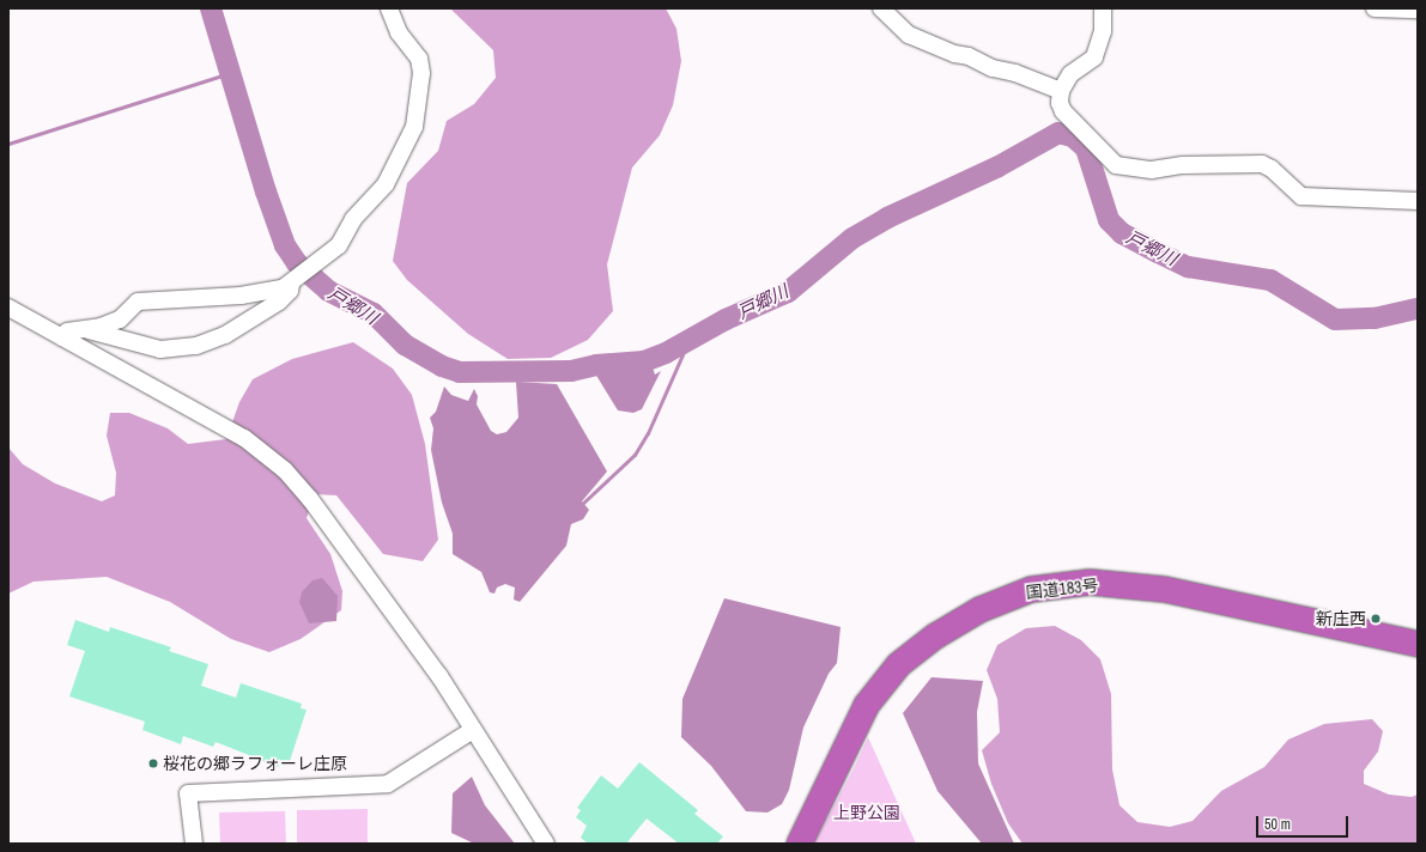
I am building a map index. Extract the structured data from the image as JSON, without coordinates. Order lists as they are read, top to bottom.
{
  "streets": {
    "highway": ["国道183号"]
  },
  "water": ["戸郷川"],
  "parks": ["上野公園"],
  "places": ["新庄西", "桜花の郷ラフォーレ庄原"],
  "scale_bar": "50 m"
}
